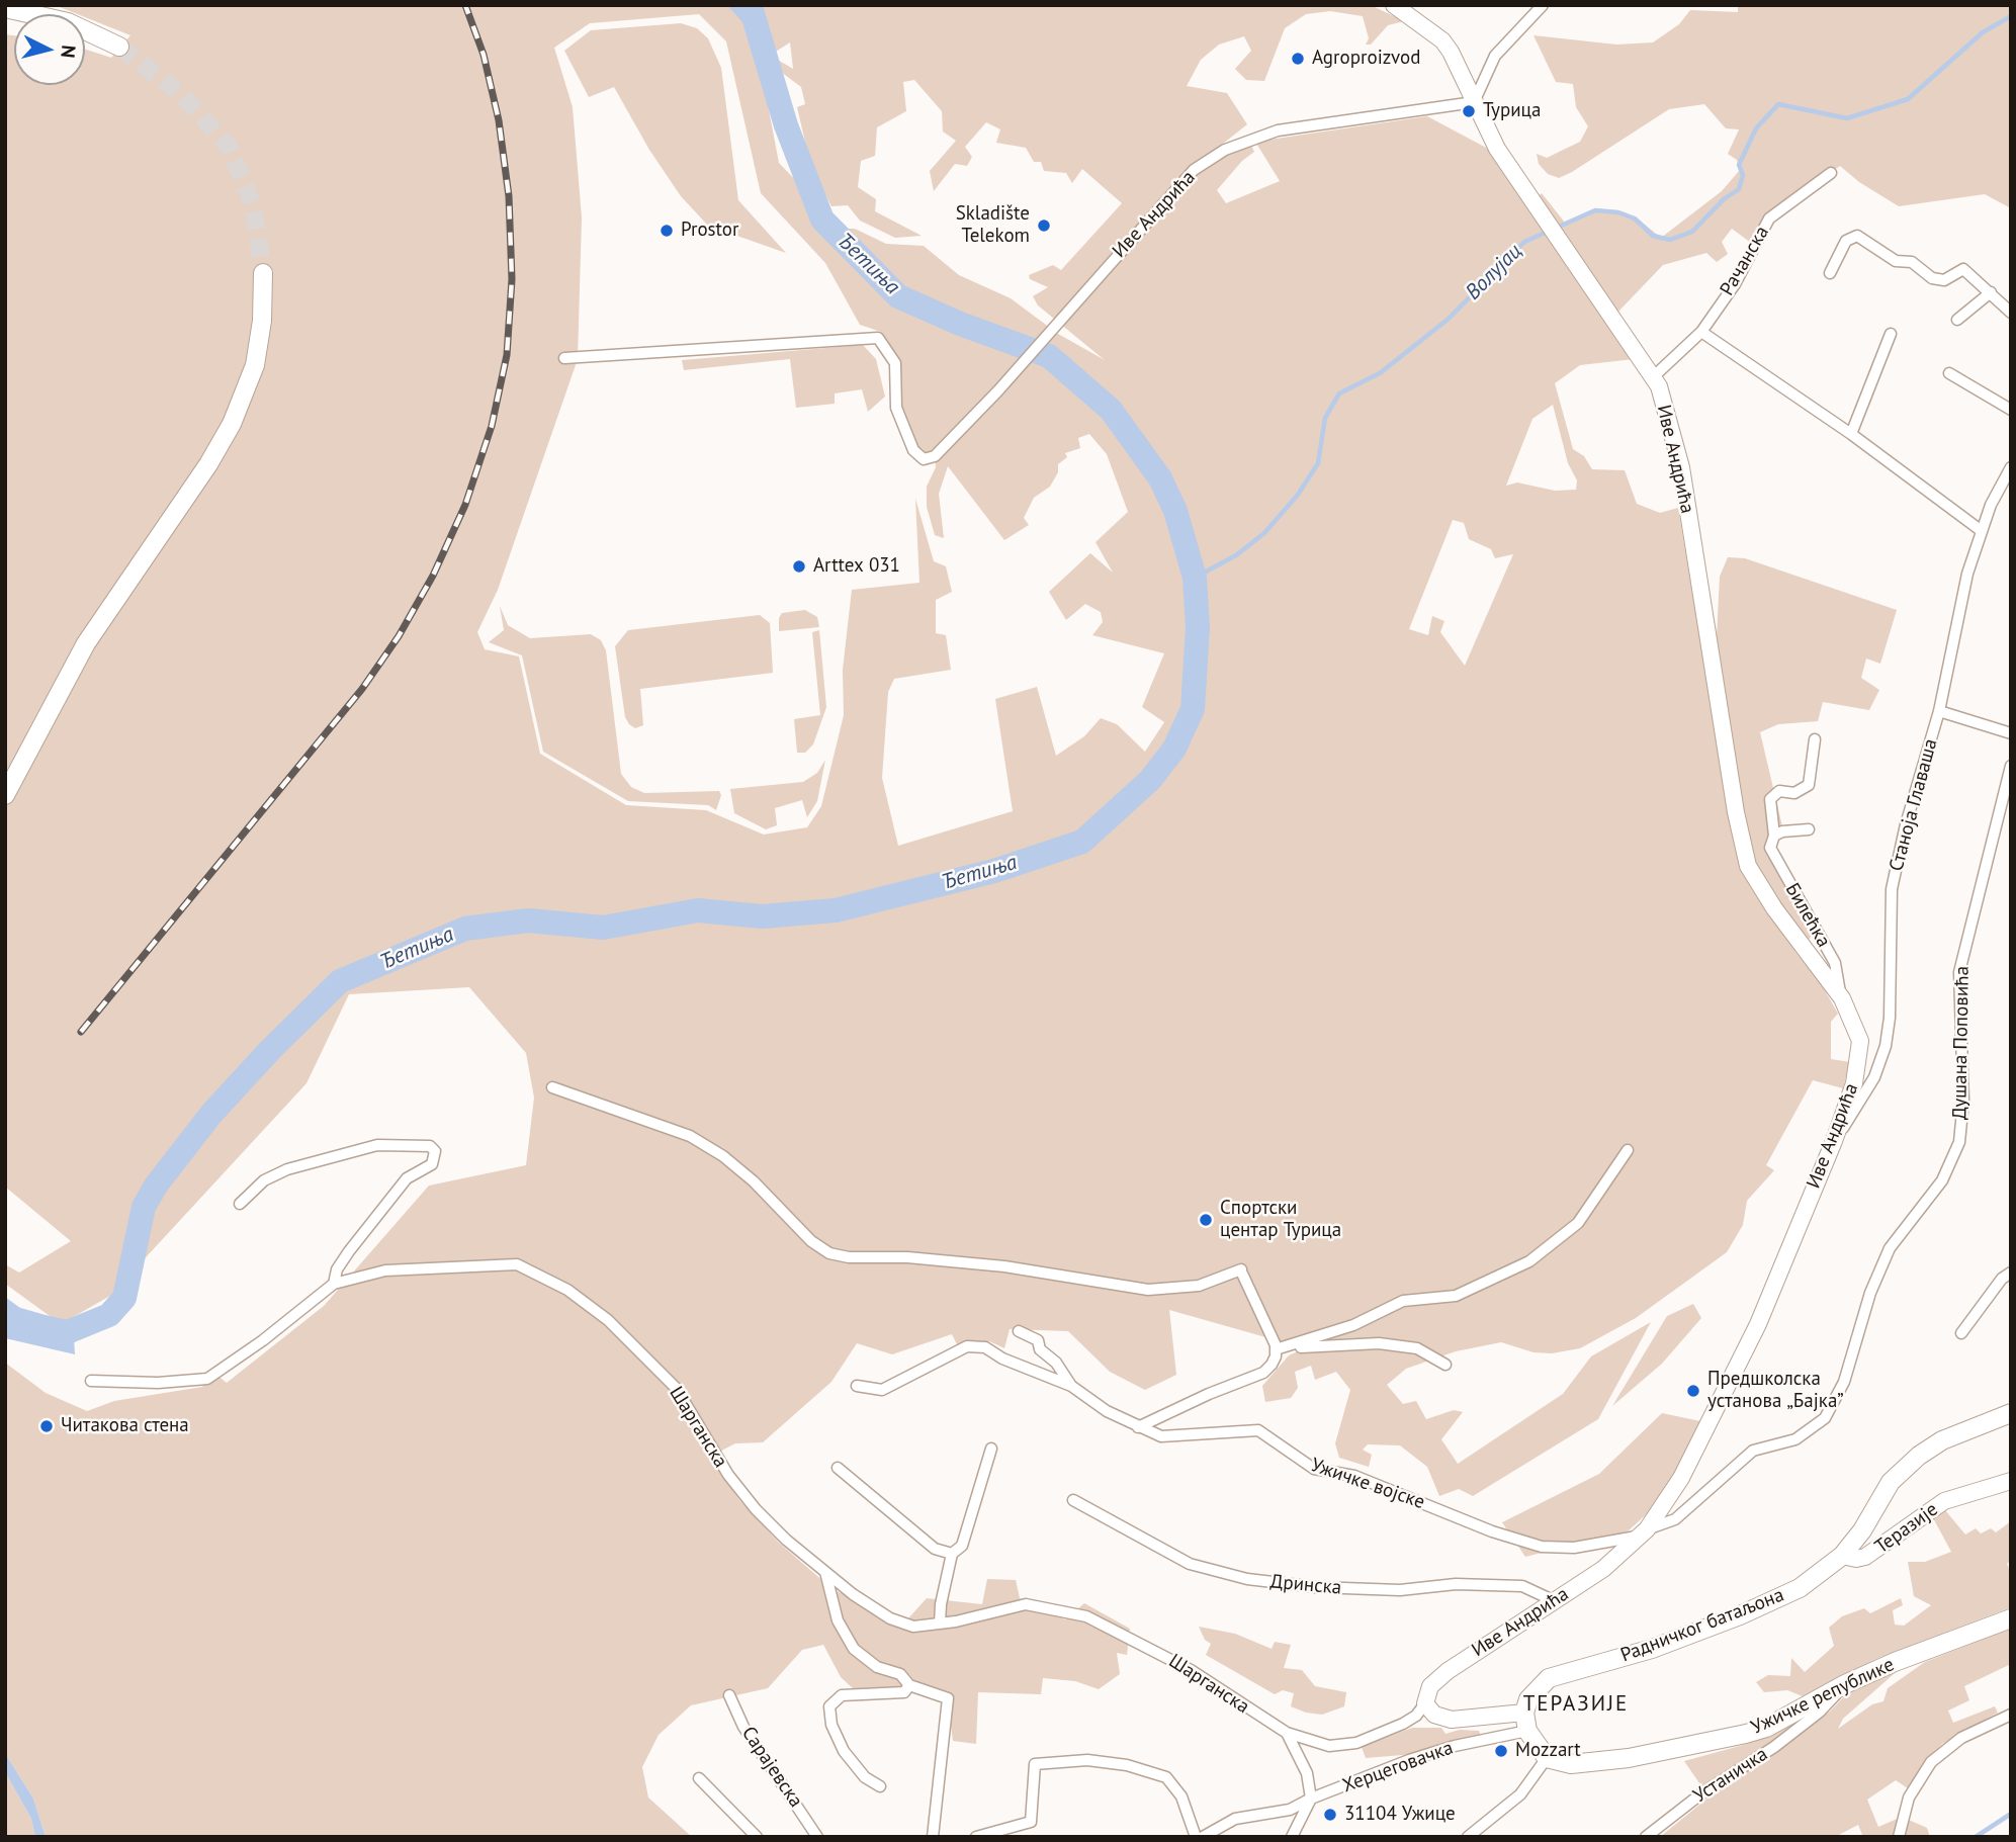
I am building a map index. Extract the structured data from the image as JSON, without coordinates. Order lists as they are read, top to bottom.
{
  "streets": {
    "main road": ["Радничког батаљона", "Ужичке републике"],
    "street": [
      "Иве Андрића",
      "Рачанска",
      "Станоја Главаша",
      "Билећка",
      "Душана Поповића",
      "Шарганска",
      "Ужичке војске",
      "Теразије",
      "Дринска",
      "Сарајевска",
      "Херцеговачка",
      "Устаничка"
    ]
  },
  "crossings": [
    ["Иве Андрића", "Рачанска"],
    ["Иве Андрића", "Станоја Главаша"],
    ["Иве Андрића", "Билећка"],
    ["Иве Андрића", "Душана Поповића"],
    ["Иве Андрића", "Шарганска"],
    ["Иве Андрића", "Ужичке војске"],
    ["Иве Андрића", "Дринска"],
    ["Душана Поповића", "Ужичке војске"],
    ["Теразије", "Радничког батаљона"],
    ["Радничког батаљона", "Херцеговачка"],
    ["Ужичке републике", "Устаничка"]
  ],
  "districts": ["ТЕРАЗИЈЕ"],
  "water": ["Ђетиња", "Волујац"],
  "places": [
    "Agroproizvod",
    "Турица",
    "Skladište Telekom",
    "Prostor",
    "Arttex 031",
    "Спортски центар Турица",
    "Предшколска установа „Бајка”",
    "Читакова стена",
    "Mozzart",
    "31104 Ужице"
  ],
  "north": "right"
}
